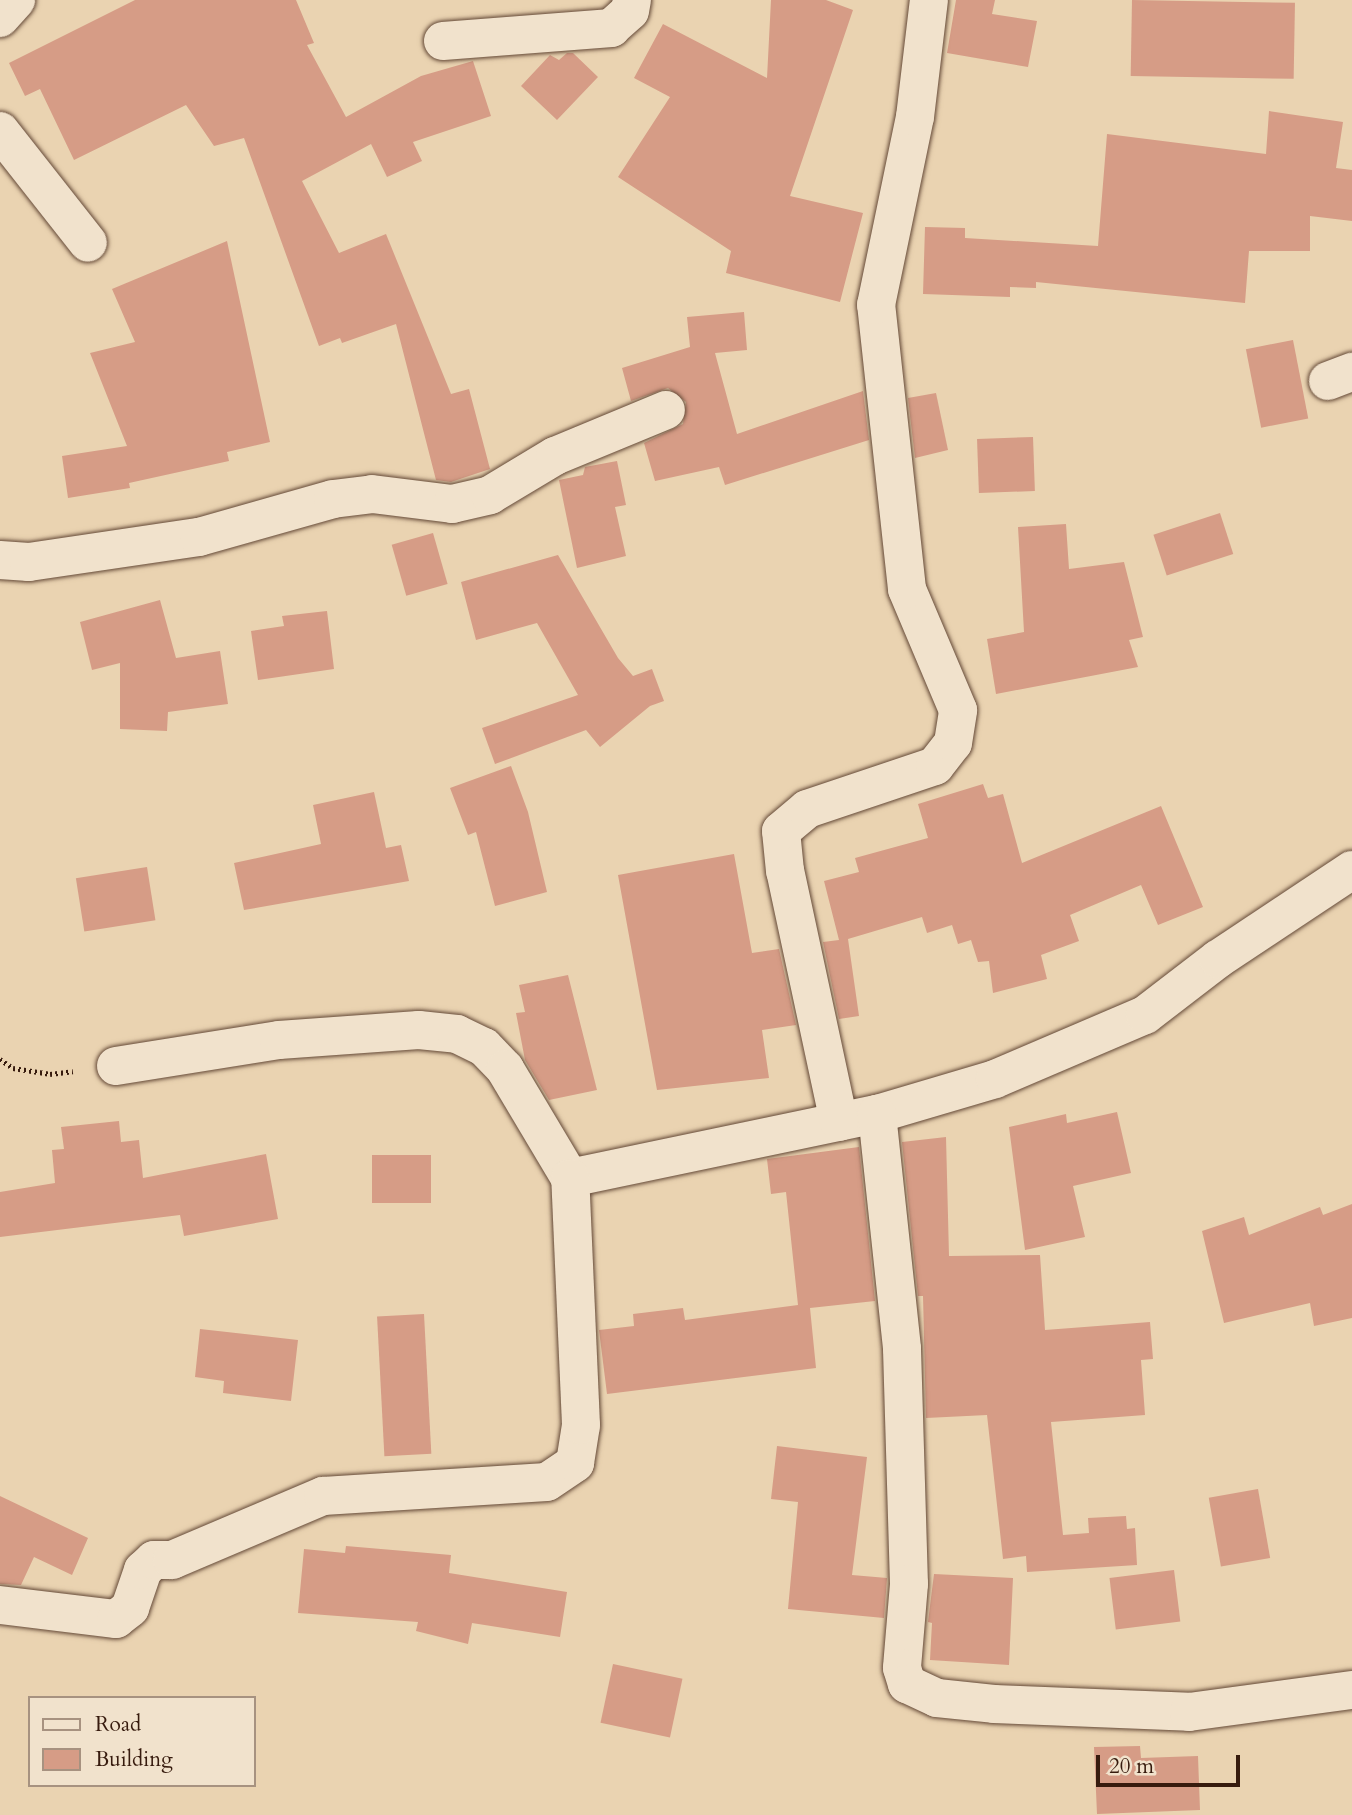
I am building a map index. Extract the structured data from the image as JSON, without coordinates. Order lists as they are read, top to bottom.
{
  "legend": ["Road", "Building"],
  "scale_bar": "20 m"
}
